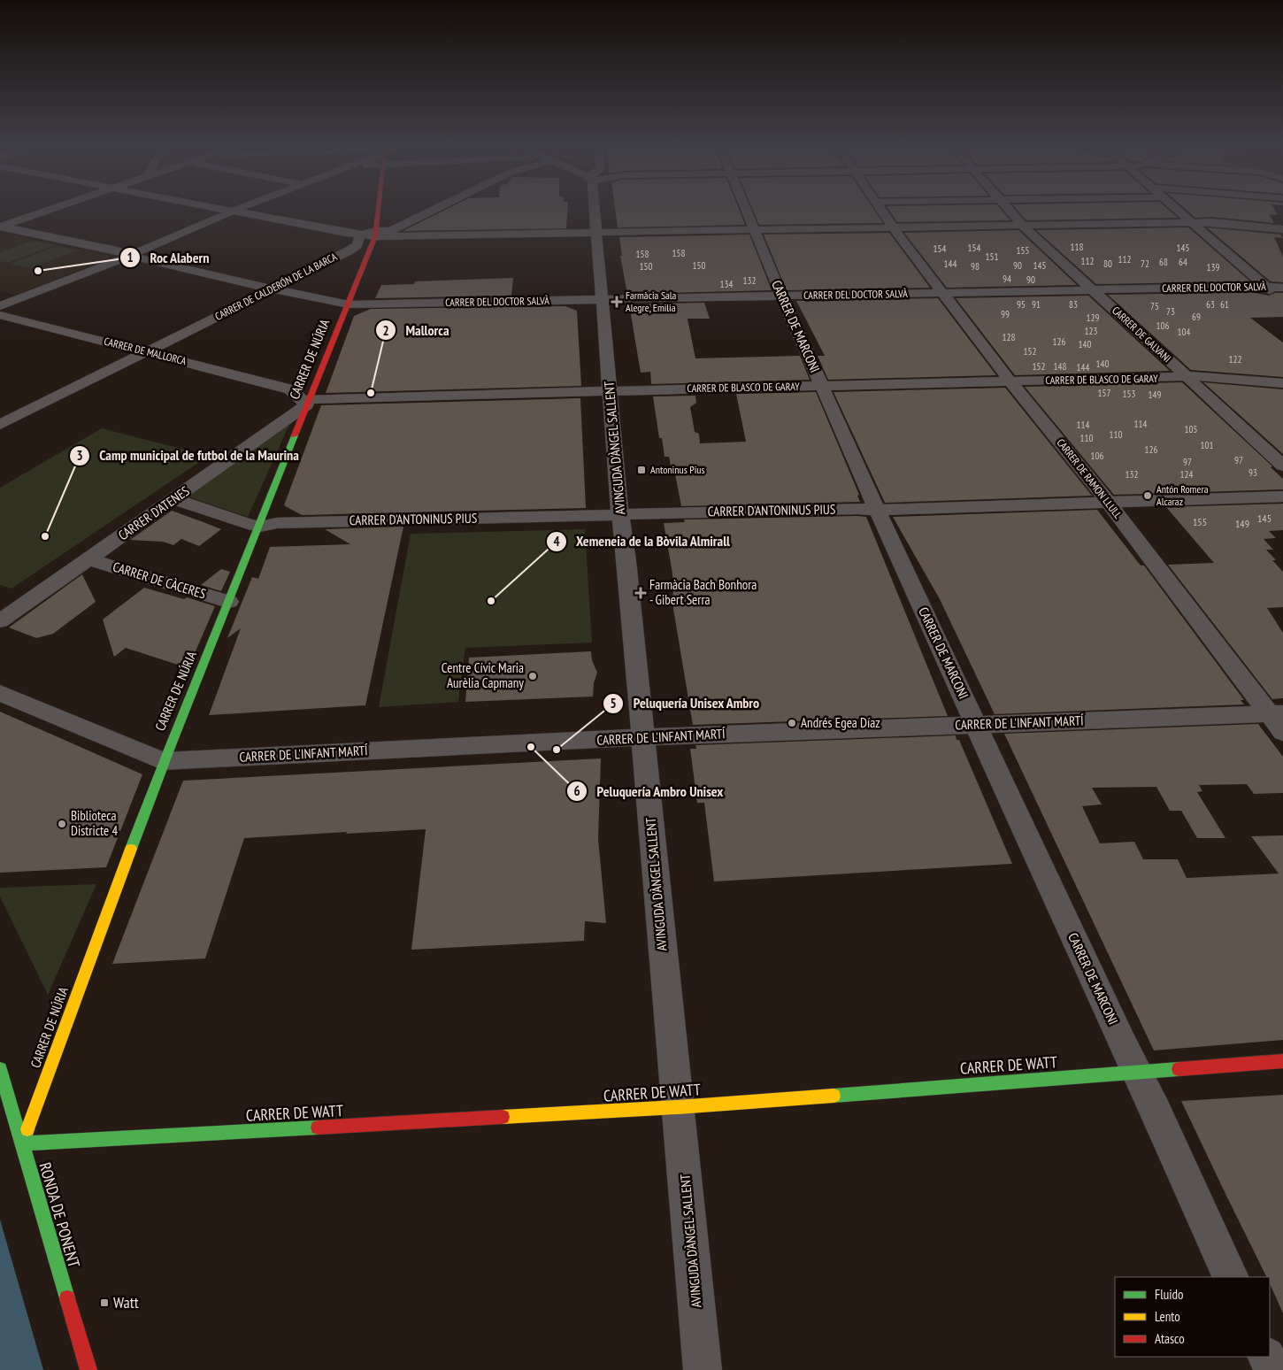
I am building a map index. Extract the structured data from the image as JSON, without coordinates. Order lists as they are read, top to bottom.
{
  "streets": {
    "street": [
      "CARRER DE CALDERÓN DE LA BARCA",
      "CARRER DEL DOCTOR SALVÀ",
      "CARRER DE MARCONI",
      "CARRER DE GALVANI",
      "CARRER DE MALLORCA",
      "CARRER DE NÚRIA",
      "CARRER DE BLASCO DE GARAY",
      "AVINGUDA D'ÀNGEL SALLENT",
      "CARRER DE RAMON LLULL",
      "CARRER D'ANTONINUS PIUS",
      "CARRER D'ATENES",
      "CARRER DE CÀCERES",
      "CARRER DE L'INFANT MARTÍ",
      "CARRER DE WATT",
      "RONDA DE PONENT"
    ]
  },
  "crossings": [
    ["CARRER DE CALDERÓN DE LA BARCA", "CARRER DEL DOCTOR SALVÀ"],
    ["CARRER DE CALDERÓN DE LA BARCA", "CARRER DE MALLORCA"],
    ["CARRER DEL DOCTOR SALVÀ", "CARRER DE MARCONI"],
    ["CARRER DEL DOCTOR SALVÀ", "CARRER DE GALVANI"],
    ["CARRER DEL DOCTOR SALVÀ", "CARRER DE NÚRIA"],
    ["CARRER DEL DOCTOR SALVÀ", "AVINGUDA D'ÀNGEL SALLENT"],
    ["CARRER DEL DOCTOR SALVÀ", "CARRER DE RAMON LLULL"],
    ["CARRER DE MARCONI", "CARRER DE BLASCO DE GARAY"],
    ["CARRER DE MARCONI", "CARRER D'ANTONINUS PIUS"],
    ["CARRER DE MARCONI", "CARRER DE L'INFANT MARTÍ"],
    ["CARRER DE MARCONI", "CARRER DE WATT"],
    ["CARRER DE GALVANI", "CARRER DE BLASCO DE GARAY"],
    ["CARRER DE MALLORCA", "CARRER DE NÚRIA"],
    ["CARRER DE MALLORCA", "CARRER DE BLASCO DE GARAY"],
    ["CARRER DE MALLORCA", "CARRER D'ATENES"],
    ["CARRER DE NÚRIA", "CARRER DE BLASCO DE GARAY"],
    ["CARRER DE NÚRIA", "CARRER D'ANTONINUS PIUS"],
    ["CARRER DE NÚRIA", "CARRER D'ATENES"],
    ["CARRER DE NÚRIA", "CARRER DE CÀCERES"],
    ["CARRER DE NÚRIA", "CARRER DE L'INFANT MARTÍ"],
    ["CARRER DE NÚRIA", "CARRER DE WATT"],
    ["CARRER DE NÚRIA", "RONDA DE PONENT"],
    ["CARRER DE BLASCO DE GARAY", "AVINGUDA D'ÀNGEL SALLENT"],
    ["CARRER DE BLASCO DE GARAY", "CARRER DE RAMON LLULL"],
    ["CARRER DE BLASCO DE GARAY", "CARRER D'ATENES"],
    ["AVINGUDA D'ÀNGEL SALLENT", "CARRER D'ANTONINUS PIUS"],
    ["AVINGUDA D'ÀNGEL SALLENT", "CARRER DE L'INFANT MARTÍ"],
    ["AVINGUDA D'ÀNGEL SALLENT", "CARRER DE WATT"],
    ["CARRER DE RAMON LLULL", "CARRER D'ANTONINUS PIUS"],
    ["CARRER DE RAMON LLULL", "CARRER DE L'INFANT MARTÍ"],
    ["CARRER D'ATENES", "CARRER DE CÀCERES"],
    ["CARRER DE WATT", "RONDA DE PONENT"]
  ],
  "places": {
    "other": [
      "Roc Alabern",
      "Mallorca",
      "Antón Romera Alcaraz",
      "Camp municipal de futbol de la Maurina",
      "Xemeneia de la Bòvila Almirall",
      "Centre Cívic Maria Aurèlia Capmany",
      "Andrés Egea Díaz",
      "Peluquería Ambro Unisex",
      "Peluquería Unisex Ambro",
      "Biblioteca Districte 4"
    ],
    "health": ["Farmàcia Sala Alegre, Emilia", "Farmàcia Bach Bonhora - Gibert Serra"],
    "transit": ["Antoninus Pius", "Watt"]
  },
  "house_numbers": [
    "118",
    "154",
    "145",
    "154",
    "155",
    "158",
    "158",
    "151",
    "112",
    "112",
    "68",
    "64",
    "144",
    "80",
    "72",
    "150",
    "90",
    "145",
    "150",
    "98",
    "139",
    "94",
    "90",
    "132",
    "134",
    "95",
    "91",
    "83",
    "63",
    "61",
    "75",
    "73",
    "99",
    "69",
    "129",
    "106",
    "123",
    "104",
    "128",
    "126",
    "140",
    "152",
    "122",
    "140",
    "152",
    "148",
    "144",
    "157",
    "153",
    "149",
    "114",
    "114",
    "105",
    "110",
    "110",
    "101",
    "126",
    "106",
    "97",
    "97",
    "93",
    "132",
    "124",
    "145",
    "155",
    "149"
  ],
  "legend": ["Fluido", "Lento", "Atasco"]
}
